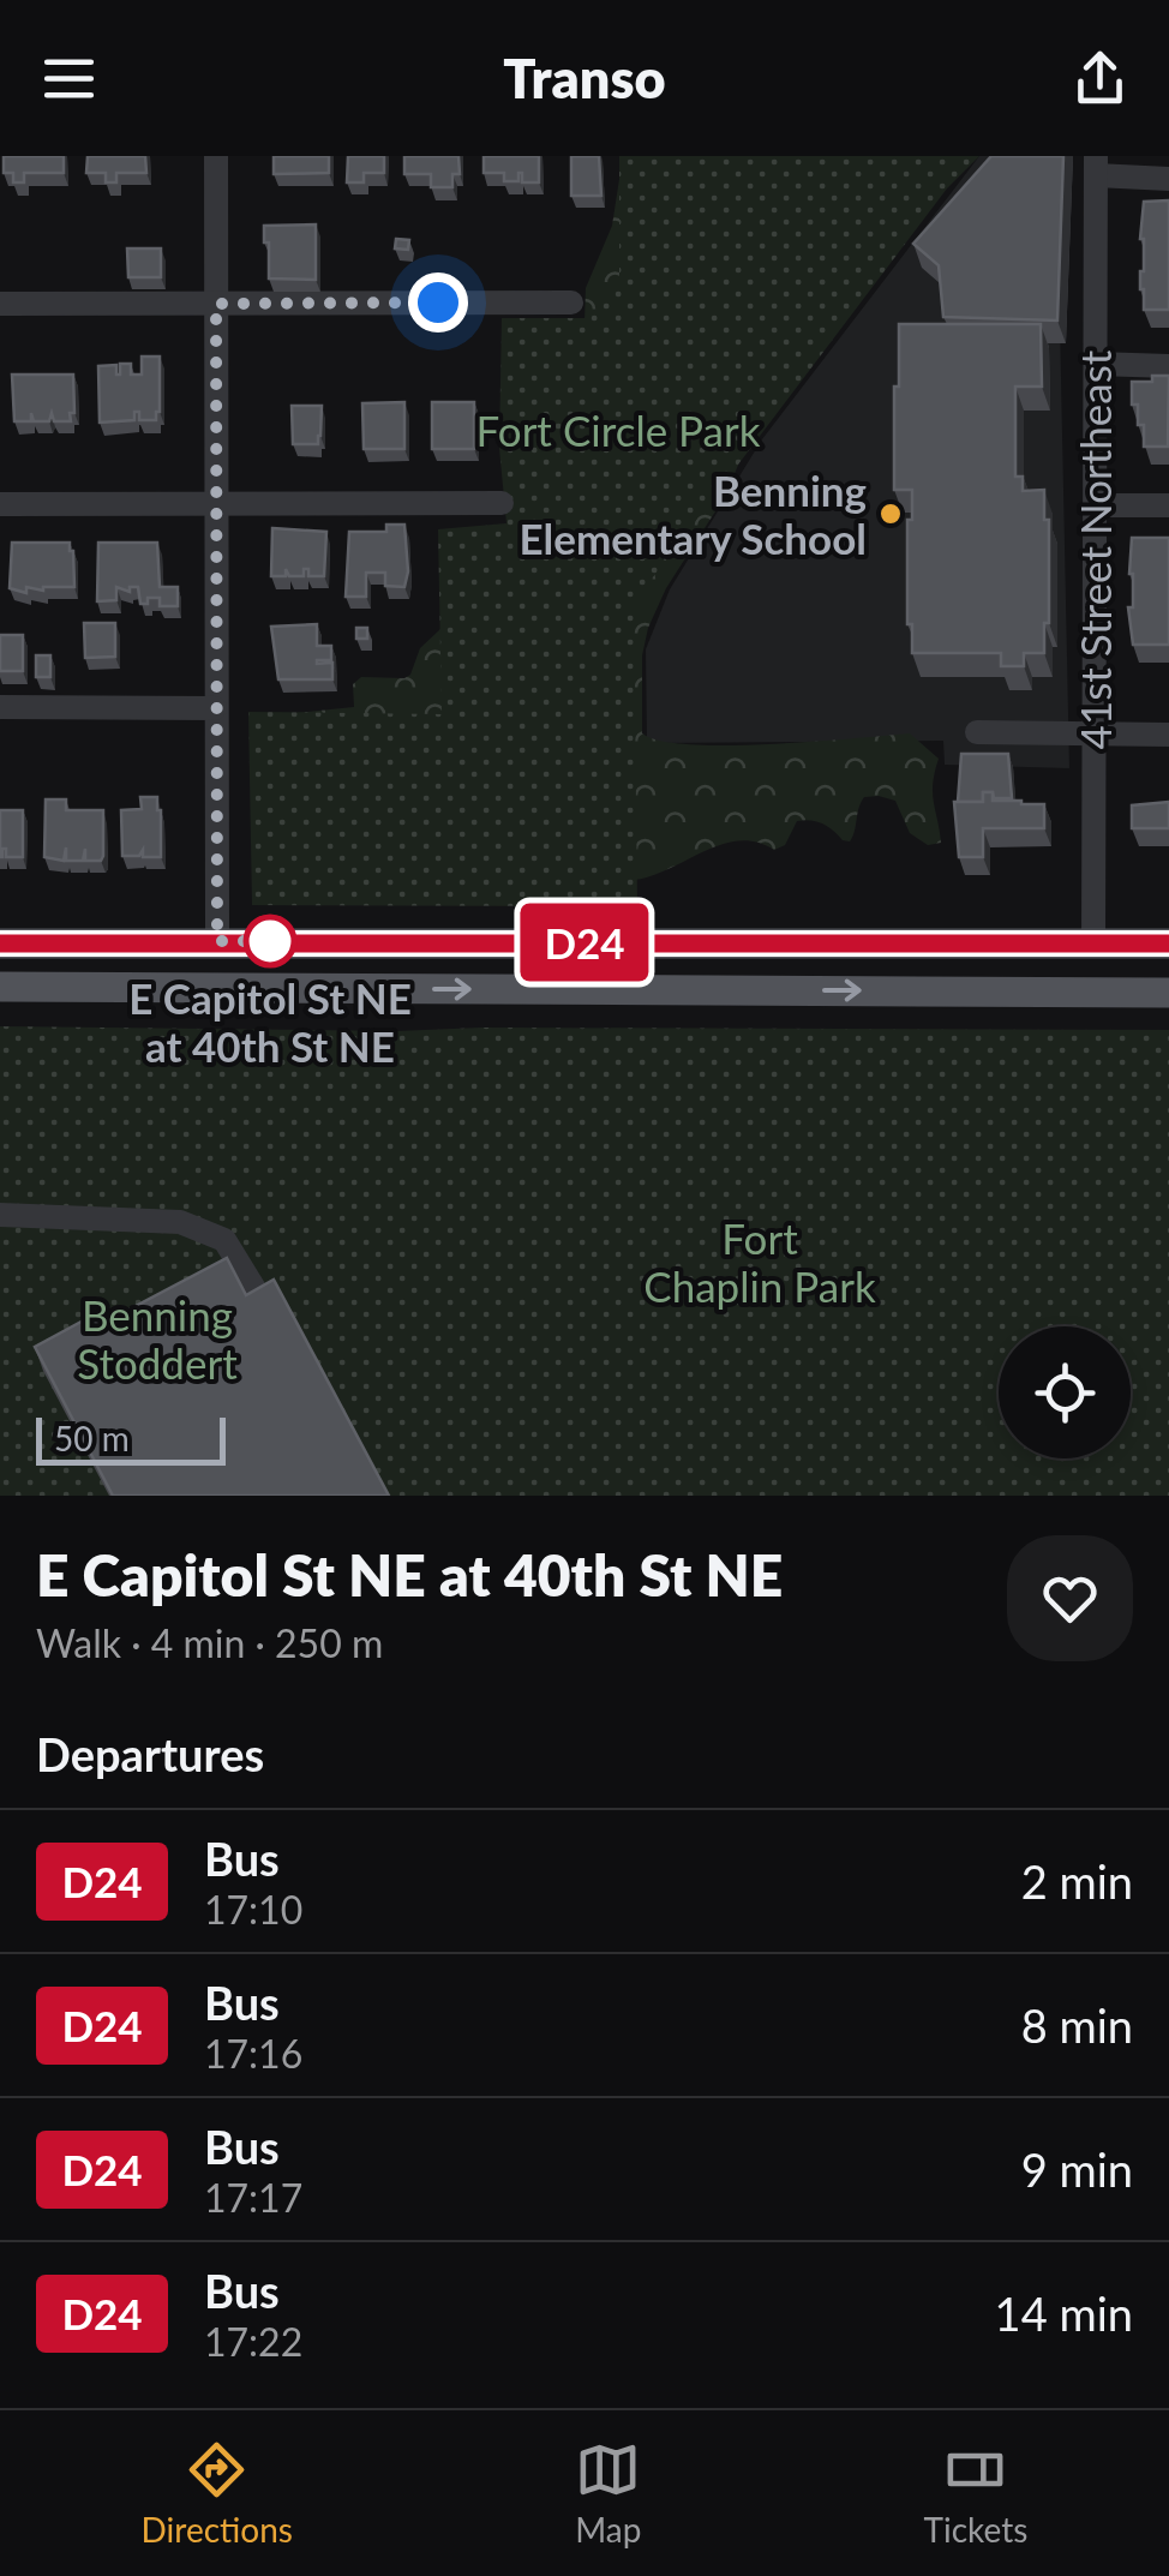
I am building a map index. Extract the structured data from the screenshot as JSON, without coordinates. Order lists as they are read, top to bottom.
{
  "streets": {
    "street": ["41st Street Northeast"]
  },
  "parks": ["Fort Circle Park", "Fort Chaplin Park", "Benning Stoddert"],
  "places": ["Benning Elementary School", "E Capitol St NE at 40th St NE"],
  "lines": ["bus line D24"],
  "scale_bar": "50 m",
  "page": {
    "header": "Transo",
    "on_map": "D24",
    "scale": "50 m",
    "heading": [
      ["E Capitol St NE at 40th St NE", "Walk · 4 min · 250 m"],
      "Departures"
    ],
    "list": [
      {
        "mark": "D24",
        "name": "Bus",
        "note": "17:10",
        "value": "2 min"
      },
      {
        "mark": "D24",
        "name": "Bus",
        "note": "17:16",
        "value": "8 min"
      },
      {
        "mark": "D24",
        "name": "Bus",
        "note": "17:17",
        "value": "9 min"
      },
      {
        "mark": "D24",
        "name": "Bus",
        "note": "17:22",
        "value": "14 min"
      }
    ],
    "tabs": ["Directions", "Map", "Tickets"]
  }
}
